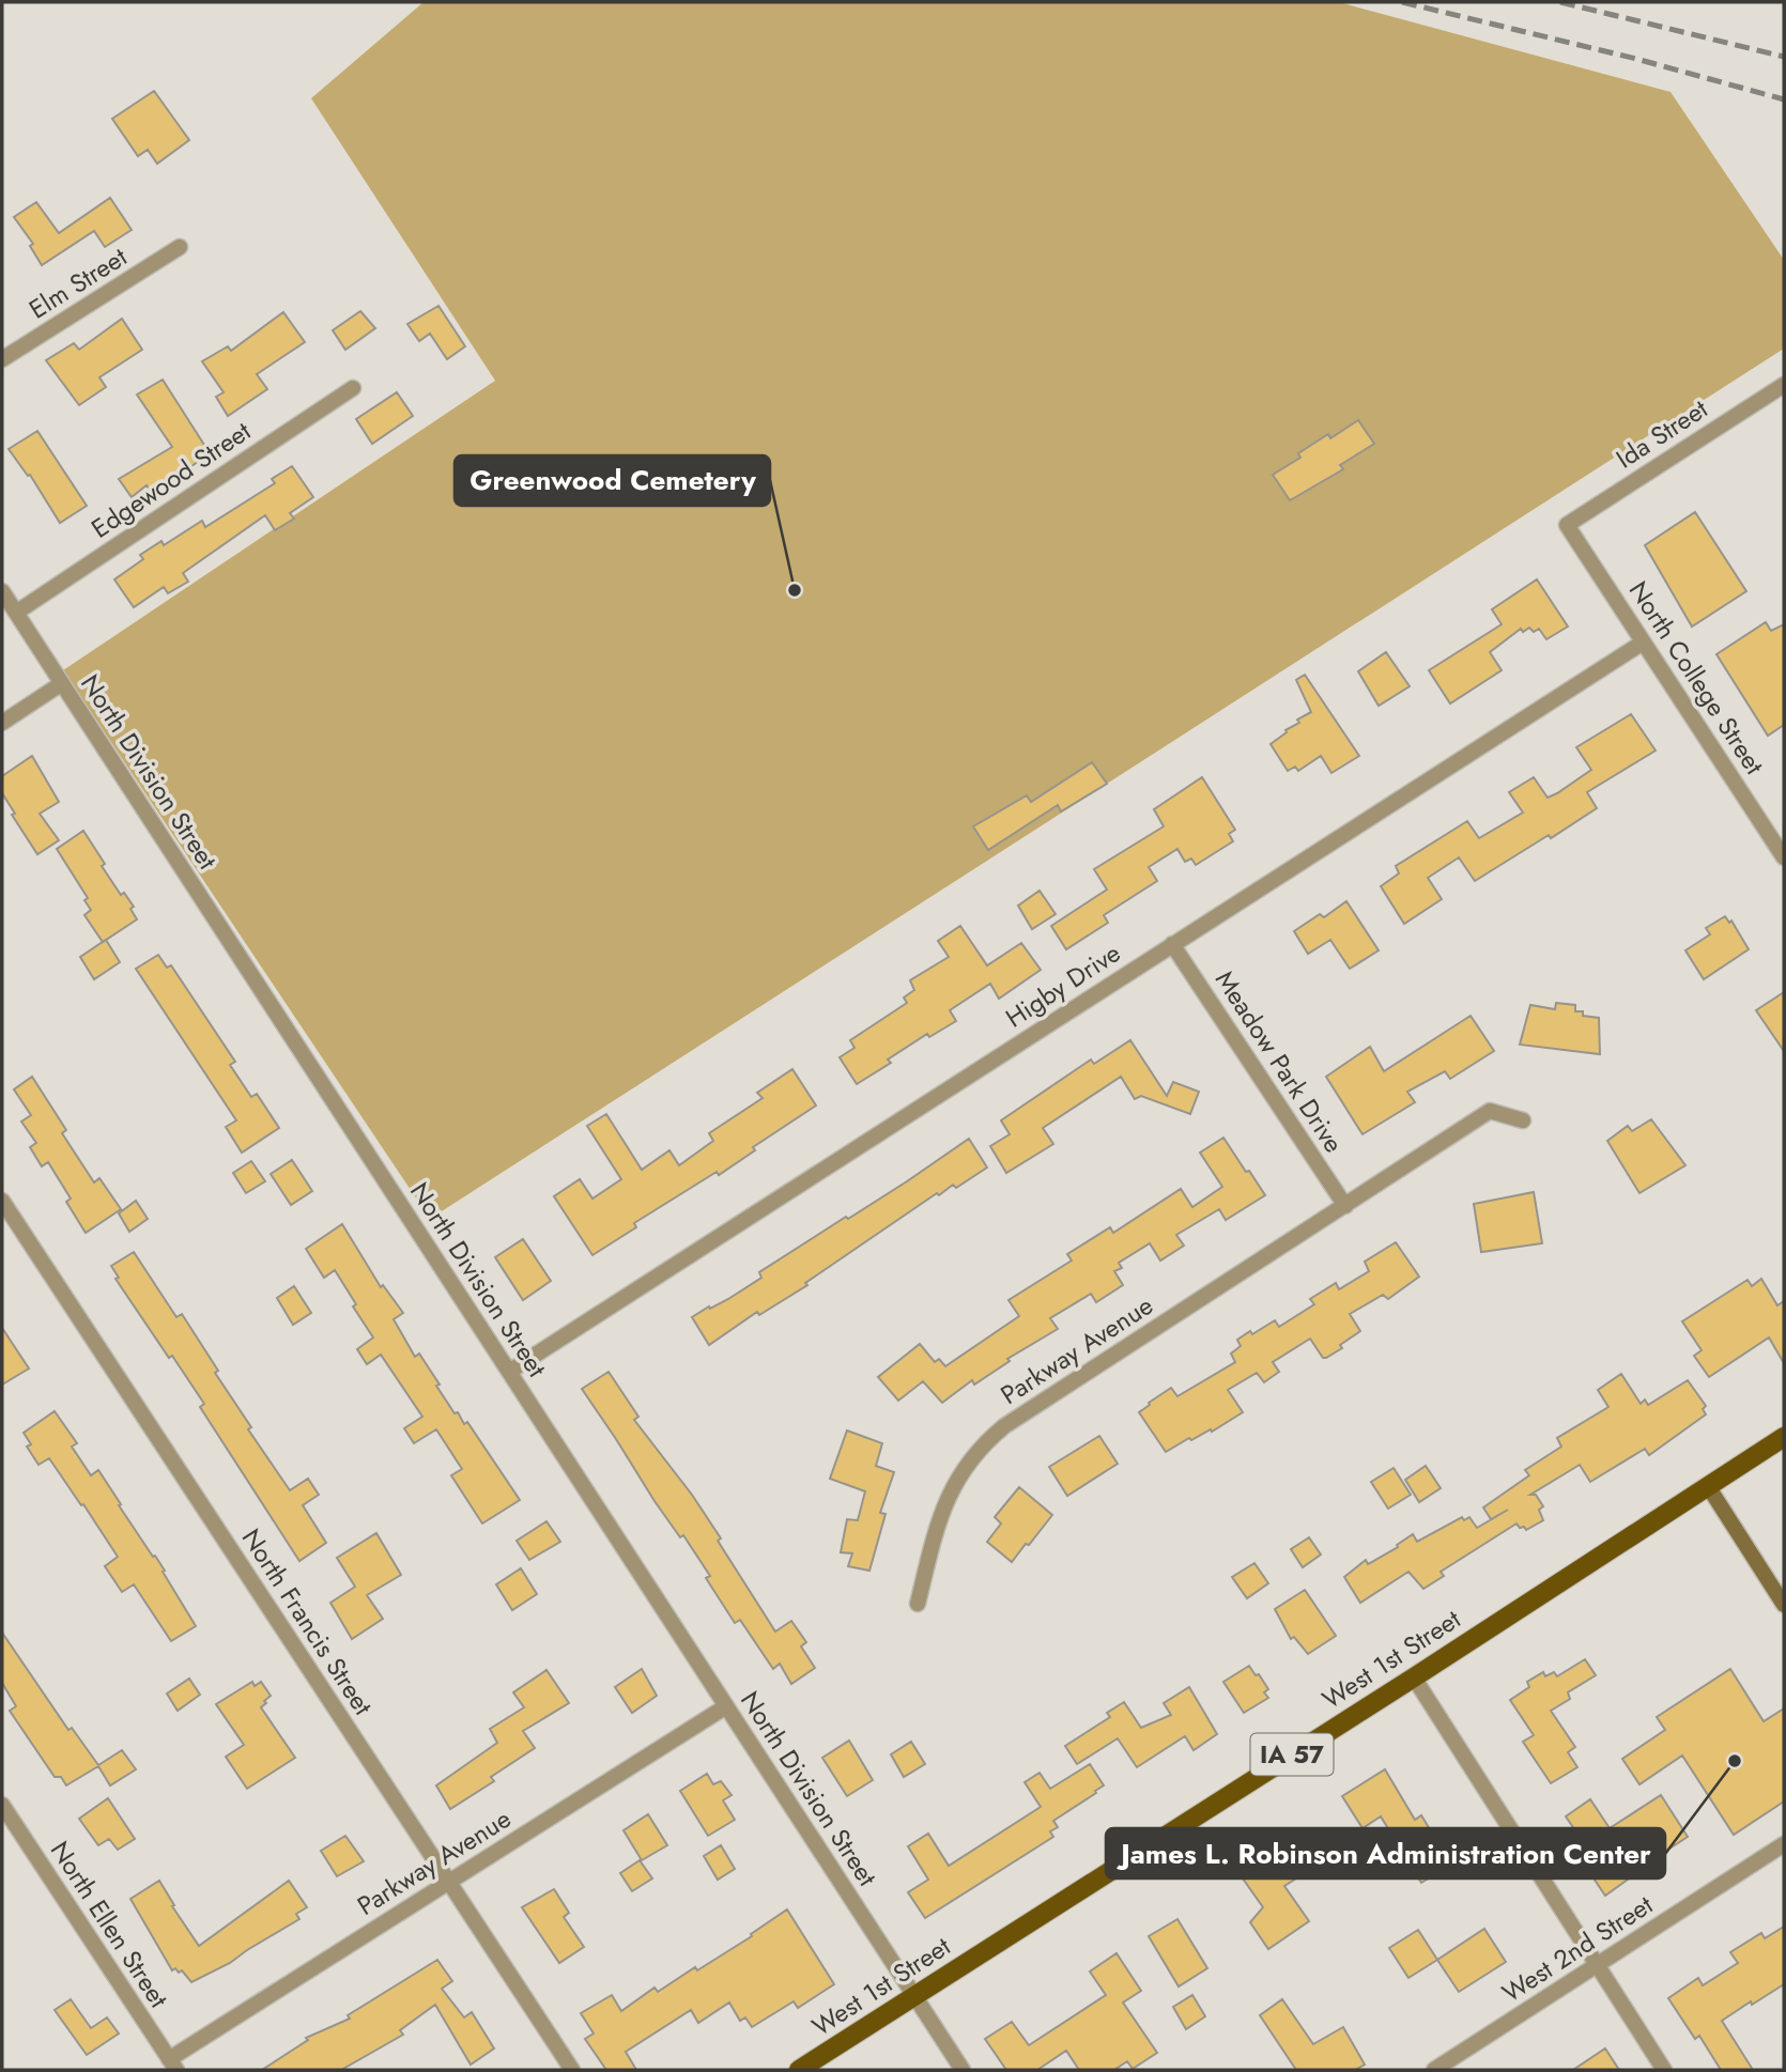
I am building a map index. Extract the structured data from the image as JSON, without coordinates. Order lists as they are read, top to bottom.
{
  "streets": {
    "main road": ["West 1st Street", "IA 57"],
    "street": [
      "Elm Street",
      "Ida Street",
      "Edgewood Street",
      "North College Street",
      "North Division Street",
      "Higby Drive",
      "Meadow Park Drive",
      "Parkway Avenue",
      "North Francis Street",
      "North Ellen Street",
      "West 2nd Street"
    ]
  },
  "crossings": [
    ["Ida Street", "North College Street"],
    ["Edgewood Street", "North Division Street"],
    ["North College Street", "Higby Drive"],
    ["North Division Street", "Higby Drive"],
    ["North Division Street", "Parkway Avenue"],
    ["North Division Street", "West 1st Street"],
    ["Higby Drive", "Meadow Park Drive"],
    ["Meadow Park Drive", "Parkway Avenue"],
    ["Parkway Avenue", "North Francis Street"],
    ["Parkway Avenue", "North Ellen Street"]
  ],
  "places": ["Greenwood Cemetery", "James L. Robinson Administration Center"]
}
